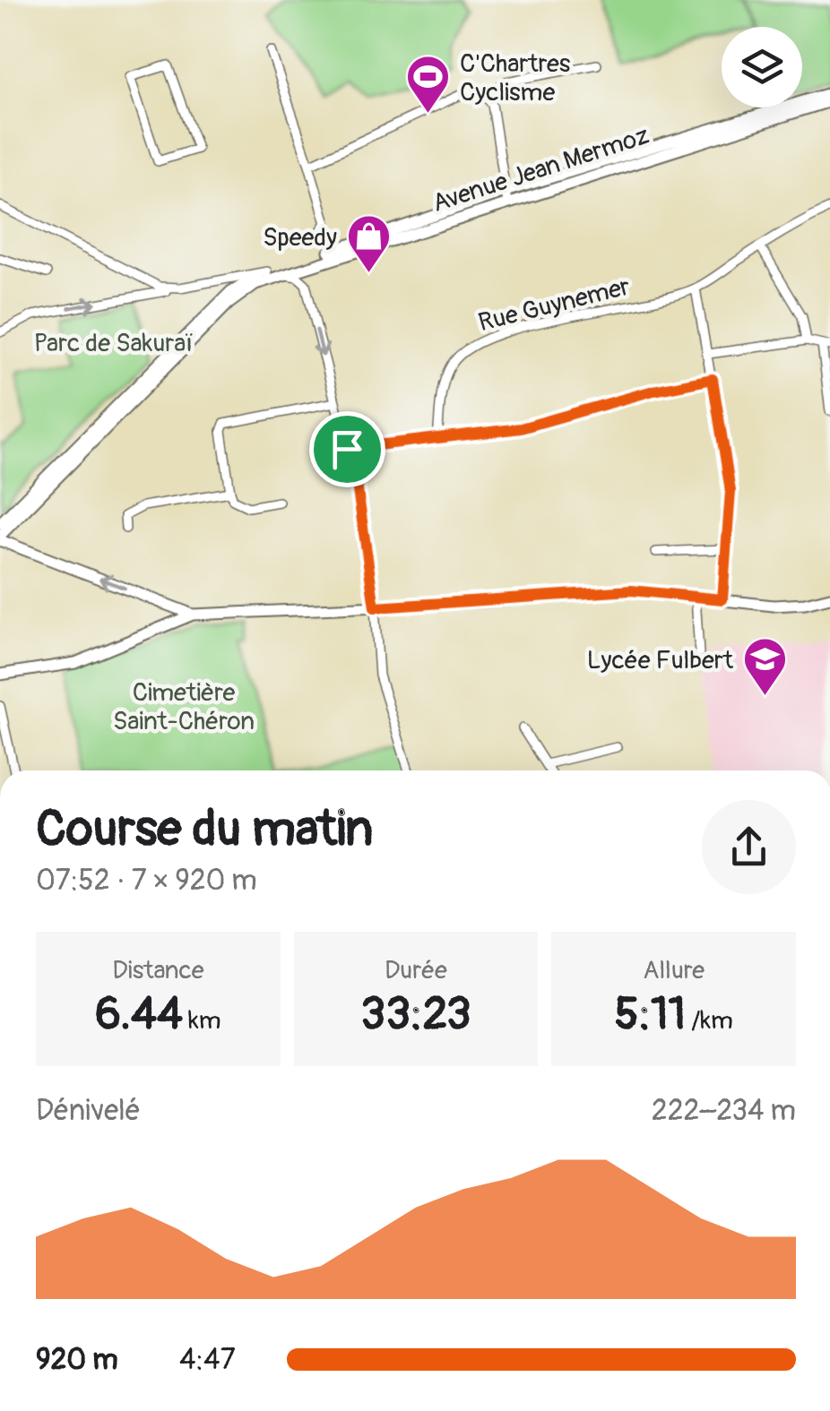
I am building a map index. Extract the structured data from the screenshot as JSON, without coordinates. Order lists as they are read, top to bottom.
{
  "streets": {
    "main road": ["Avenue Jean Mermoz"],
    "street": ["Rue Guynemer"]
  },
  "parks": ["Parc de Sakuraï", "Cimetière Saint-Chéron"],
  "places": {
    "sports": ["C'Chartres Cyclisme"],
    "shop": ["Speedy"],
    "school or university": ["Lycée Fulbert"]
  },
  "page": {
    "heading": ["Course du matin", "07:52 · 7 × 920 m"],
    "stats": [
      ["Distance", "6.44 km"],
      ["Durée", "33:23"],
      ["Allure", "5:11 /km"]
    ],
    "chart": ["Dénivelé", "222–234 m"],
    "list": [
      {
        "name": "920 m",
        "note": "4:47"
      }
    ]
  }
}
